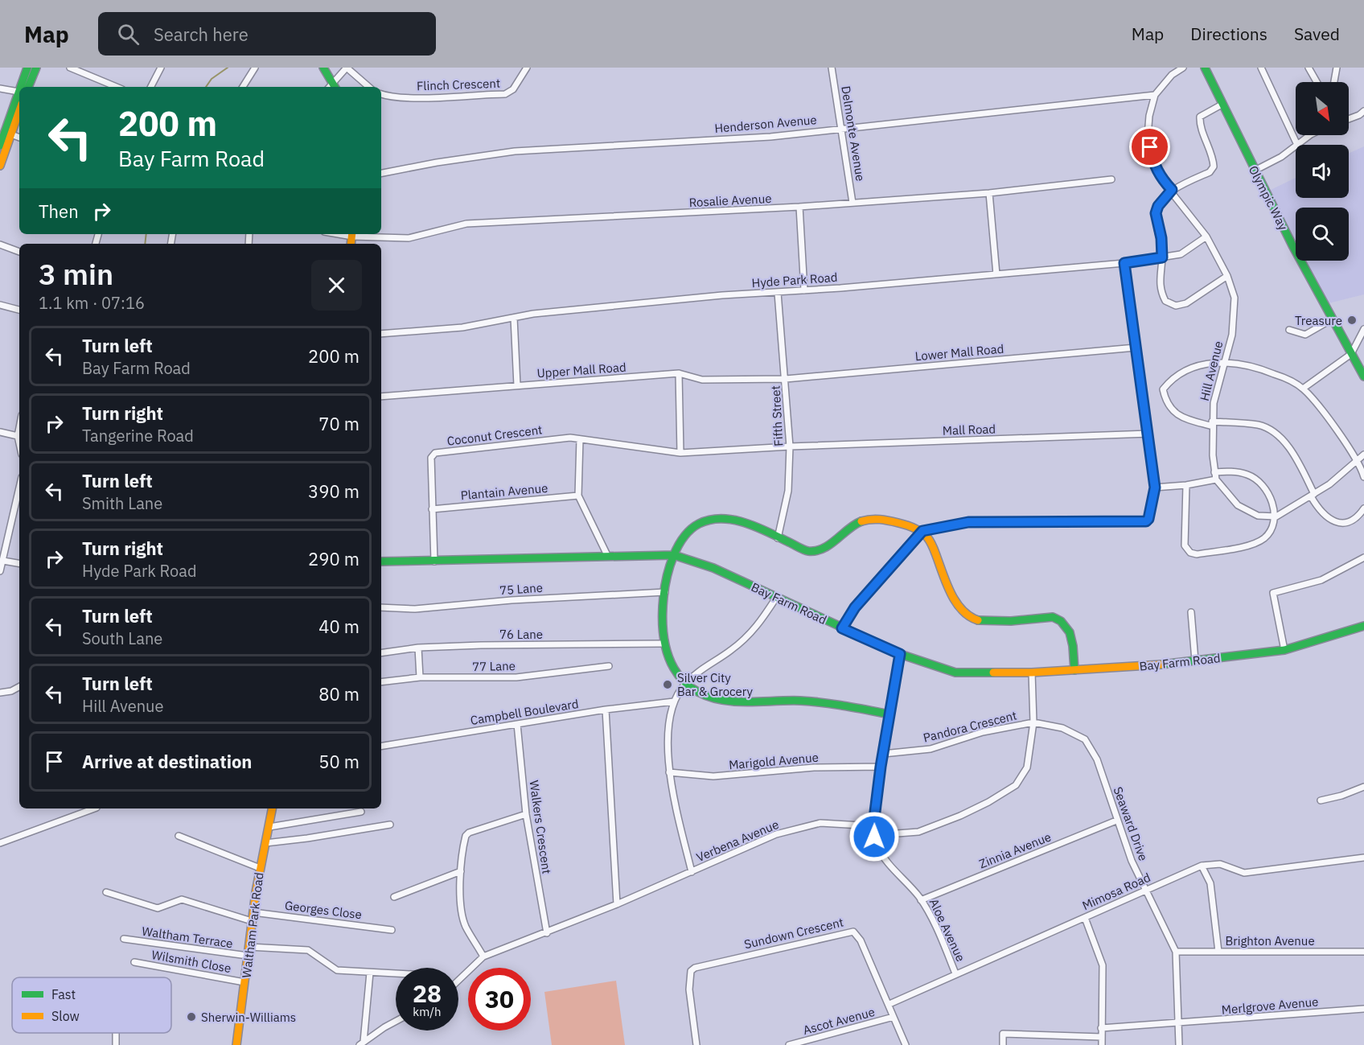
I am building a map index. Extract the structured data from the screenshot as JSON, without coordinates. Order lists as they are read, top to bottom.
{
  "streets": {
    "street": [
      "Flinch Crescent",
      "Henderson Avenue",
      "Delmonte Avenue",
      "Olympic Way",
      "Rosalie Avenue",
      "Hyde Park Road",
      "Lower Mall Road",
      "Upper Mall Road",
      "Hill Avenue",
      "Fifth Street",
      "Mall Road",
      "Coconut Crescent",
      "Plantain Avenue",
      "75 Lane",
      "Bay Farm Road",
      "76 Lane",
      "77 Lane",
      "Campbell Boulevard",
      "Pandora Crescent",
      "Marigold Avenue",
      "Seaward Drive",
      "Walkers Crescent",
      "Verbena Avenue",
      "Zinnia Avenue",
      "Mimosa Road",
      "Georges Close",
      "Waltham Park Road",
      "Aloe Avenue",
      "Sundown Crescent",
      "Waltham Terrace",
      "Brighton Avenue",
      "Wilsmith Close",
      "Merlgrove Avenue",
      "Ascot Avenue"
    ]
  },
  "crossings": [
    ["Henderson Avenue", "Delmonte Avenue"],
    ["Henderson Avenue", "Hill Avenue"],
    ["Delmonte Avenue", "Rosalie Avenue"],
    ["Hyde Park Road", "Hill Avenue"],
    ["Hyde Park Road", "Fifth Street"],
    ["Lower Mall Road", "Upper Mall Road"],
    ["Lower Mall Road", "Fifth Street"],
    ["Upper Mall Road", "Fifth Street"],
    ["Fifth Street", "Mall Road"],
    ["Fifth Street", "Coconut Crescent"],
    ["Mall Road", "Coconut Crescent"],
    ["Coconut Crescent", "Plantain Avenue"],
    ["Coconut Crescent", "Bay Farm Road"],
    ["Bay Farm Road", "Aloe Avenue"],
    ["Campbell Boulevard", "Walkers Crescent"],
    ["Pandora Crescent", "Seaward Drive"],
    ["Pandora Crescent", "Verbena Avenue"],
    ["Pandora Crescent", "Aloe Avenue"],
    ["Marigold Avenue", "Aloe Avenue"],
    ["Seaward Drive", "Verbena Avenue"],
    ["Seaward Drive", "Zinnia Avenue"],
    ["Seaward Drive", "Mimosa Road"],
    ["Seaward Drive", "Brighton Avenue"],
    ["Seaward Drive", "Merlgrove Avenue"],
    ["Walkers Crescent", "Verbena Avenue"],
    ["Verbena Avenue", "Aloe Avenue"],
    ["Zinnia Avenue", "Aloe Avenue"],
    ["Mimosa Road", "Aloe Avenue"],
    ["Mimosa Road", "Sundown Crescent"],
    ["Georges Close", "Waltham Park Road"],
    ["Waltham Park Road", "Waltham Terrace"],
    ["Waltham Park Road", "Wilsmith Close"],
    ["Sundown Crescent", "Ascot Avenue"]
  ],
  "places": ["Treasure", "Silver City Bar & Grocery", "Sherwin-Williams"],
  "legend": ["Fast", "Slow"],
  "north": "bottom right",
  "page": {
    "header": "Map",
    "search": "Search here",
    "nav": ["Map", "Directions", "Saved"],
    "turn": ["200 m", "Bay Farm Road"],
    "then": "Then",
    "heading": ["3 min", "1.1 km · 07:16"],
    "list": [
      {
        "name": "Turn left",
        "note": "Bay Farm Road",
        "value": "200 m"
      },
      {
        "name": "Turn right",
        "note": "Tangerine Road",
        "value": "70 m"
      },
      {
        "name": "Turn left",
        "note": "Smith Lane",
        "value": "390 m"
      },
      {
        "name": "Turn right",
        "note": "Hyde Park Road",
        "value": "290 m"
      },
      {
        "name": "Turn left",
        "note": "South Lane",
        "value": "40 m"
      },
      {
        "name": "Turn left",
        "note": "Hill Avenue",
        "value": "80 m"
      },
      {
        "name": "Arrive at destination",
        "value": "50 m"
      }
    ],
    "speed": "28 km/h",
    "limit": "30"
  }
}
